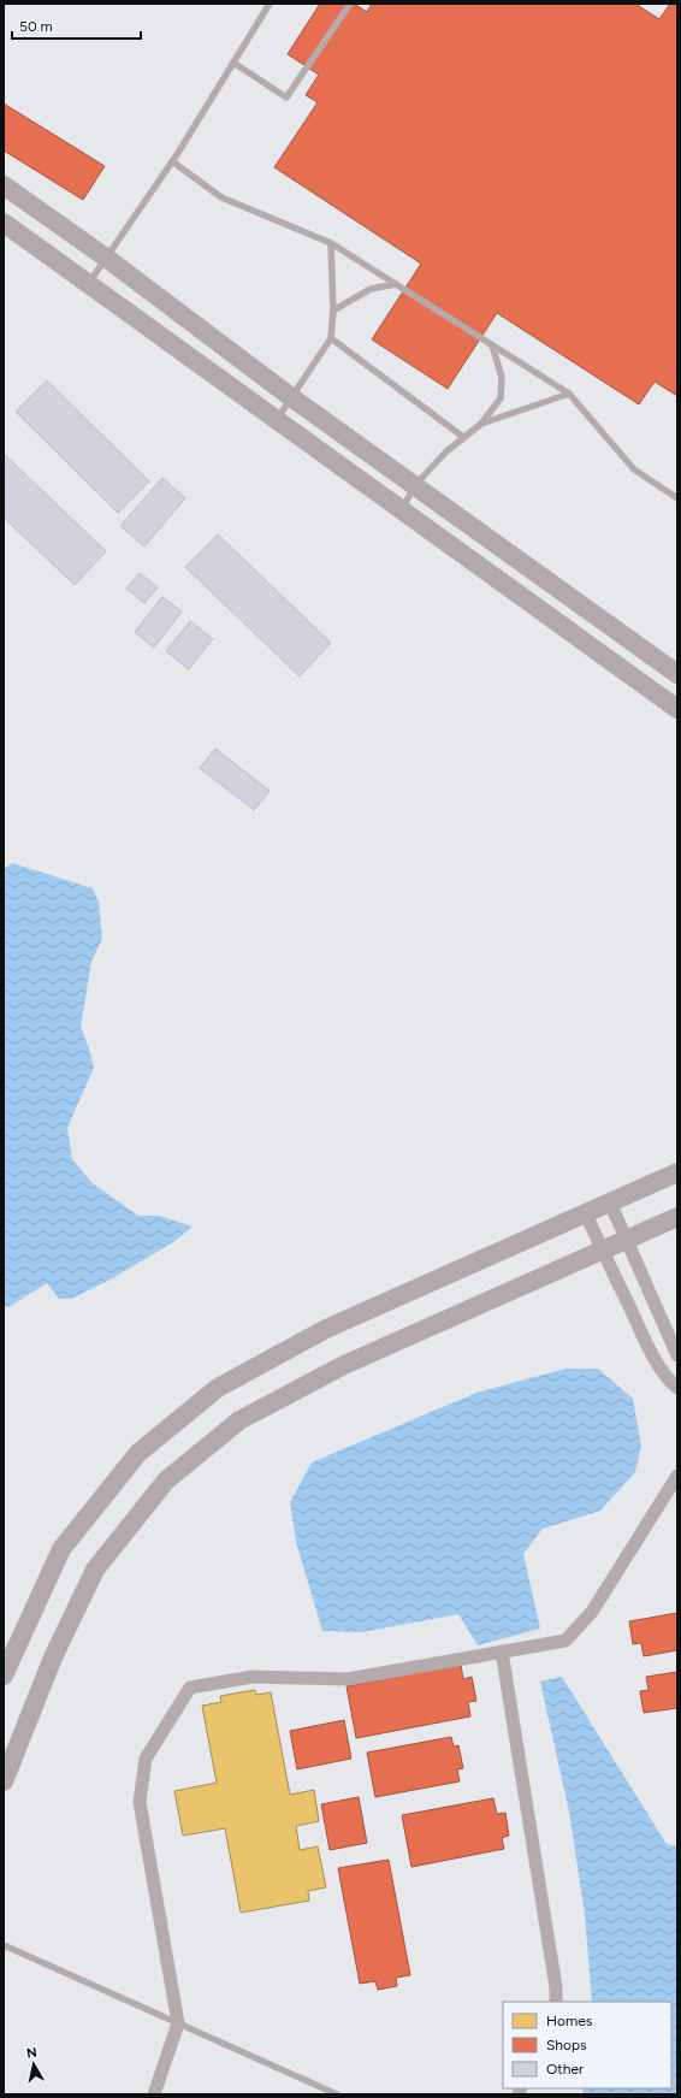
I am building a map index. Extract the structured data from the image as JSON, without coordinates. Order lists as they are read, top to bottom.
{
  "legend": ["Homes", "Shops", "Other"],
  "scale_bar": "50 m",
  "north": "top"
}
